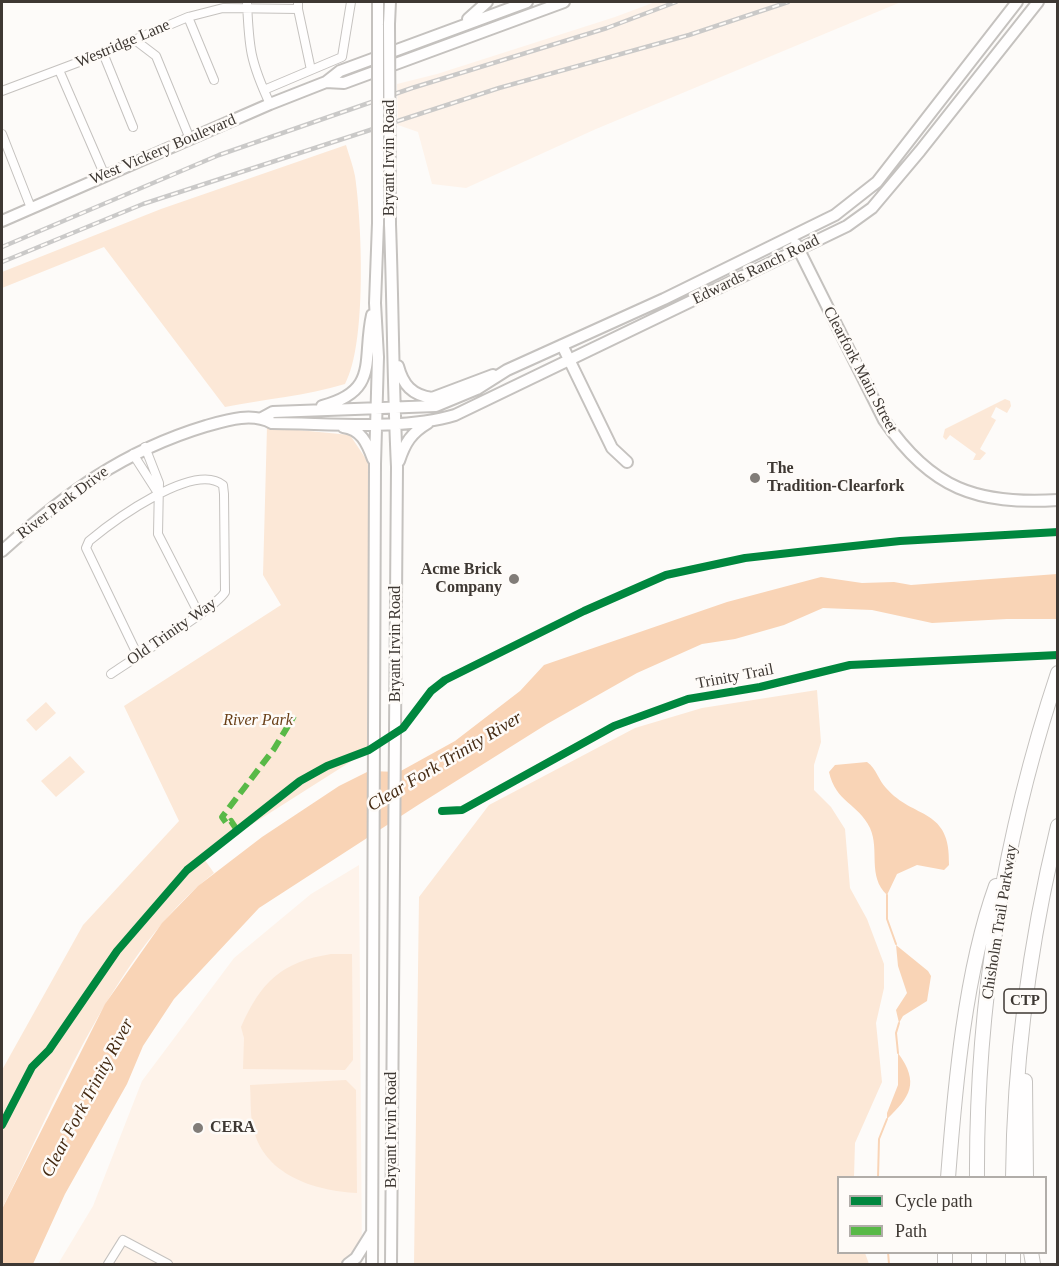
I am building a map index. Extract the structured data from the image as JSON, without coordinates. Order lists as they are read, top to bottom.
{
  "streets": {
    "highway": ["Chisholm Trail Parkway", "CTP"],
    "main road": [
      "West Vickery Boulevard",
      "Bryant Irvin Road",
      "Edwards Ranch Road",
      "Clearfork Main Street",
      "River Park Drive"
    ],
    "street": ["Westridge Lane", "Old Trinity Way"],
    "cycle path": ["Trinity Trail"]
  },
  "crossings": [
    ["Bryant Irvin Road", "Edwards Ranch Road"],
    ["Bryant Irvin Road", "River Park Drive"],
    ["Edwards Ranch Road", "Clearfork Main Street"],
    ["Edwards Ranch Road", "River Park Drive"]
  ],
  "water": ["Clear Fork Trinity River"],
  "parks": ["River Park"],
  "places": ["The Tradition-Clearfork", "Acme Brick Company", "CERA"],
  "legend": ["Cycle path", "Path"]
}
